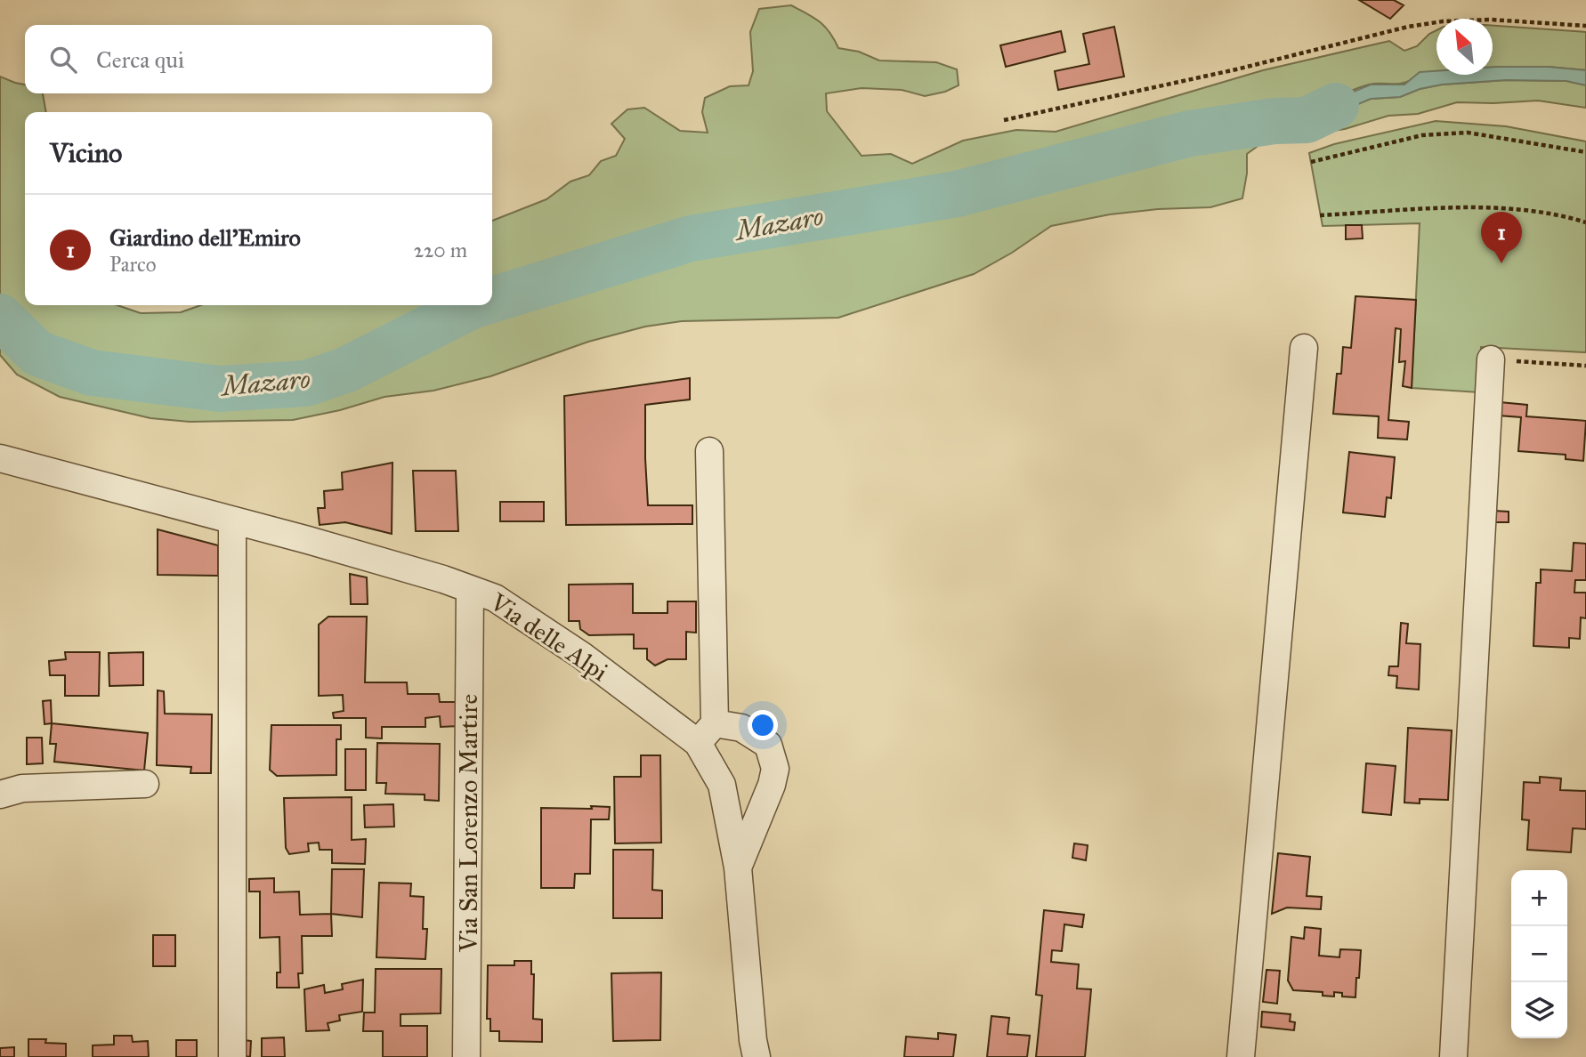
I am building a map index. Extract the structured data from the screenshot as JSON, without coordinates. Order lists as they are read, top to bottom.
{
  "streets": {
    "street": ["Via delle Alpi", "Via San Lorenzo Martire"]
  },
  "crossings": [
    ["Via delle Alpi", "Via San Lorenzo Martire"]
  ],
  "water": ["Mazaro"],
  "north": "top left",
  "page": {
    "search": "Cerca qui",
    "heading": "Vicino",
    "list": [
      {
        "mark": "1",
        "name": "Giardino dell'Emiro",
        "note": "Parco",
        "value": "220 m"
      }
    ],
    "pins": "1",
    "map_buttons": ["+", "−"]
  }
}
